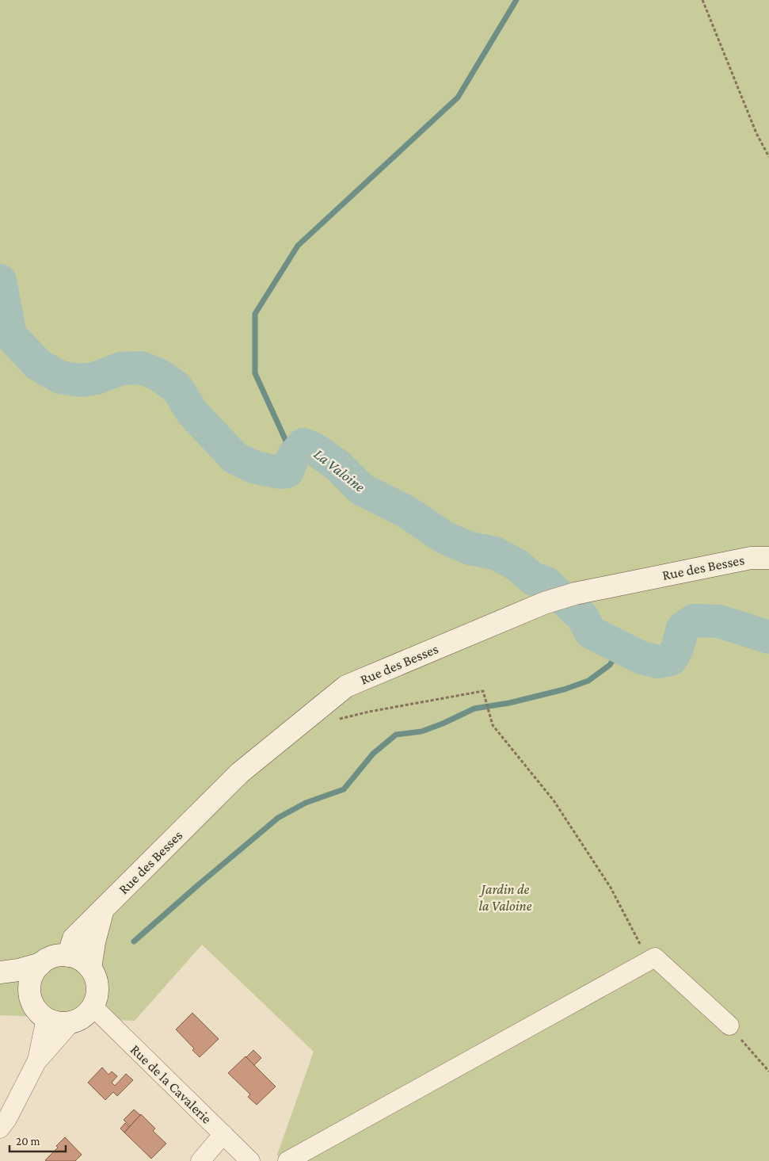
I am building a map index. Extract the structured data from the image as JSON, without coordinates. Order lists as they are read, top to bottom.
{
  "streets": {
    "street": ["Rue des Besses", "Rue de la Cavalerie"]
  },
  "crossings": [
    ["Rue des Besses", "Rue de la Cavalerie"]
  ],
  "water": ["La Valoine"],
  "parks": ["Jardin de la Valoine"],
  "scale_bar": "20 m"
}
